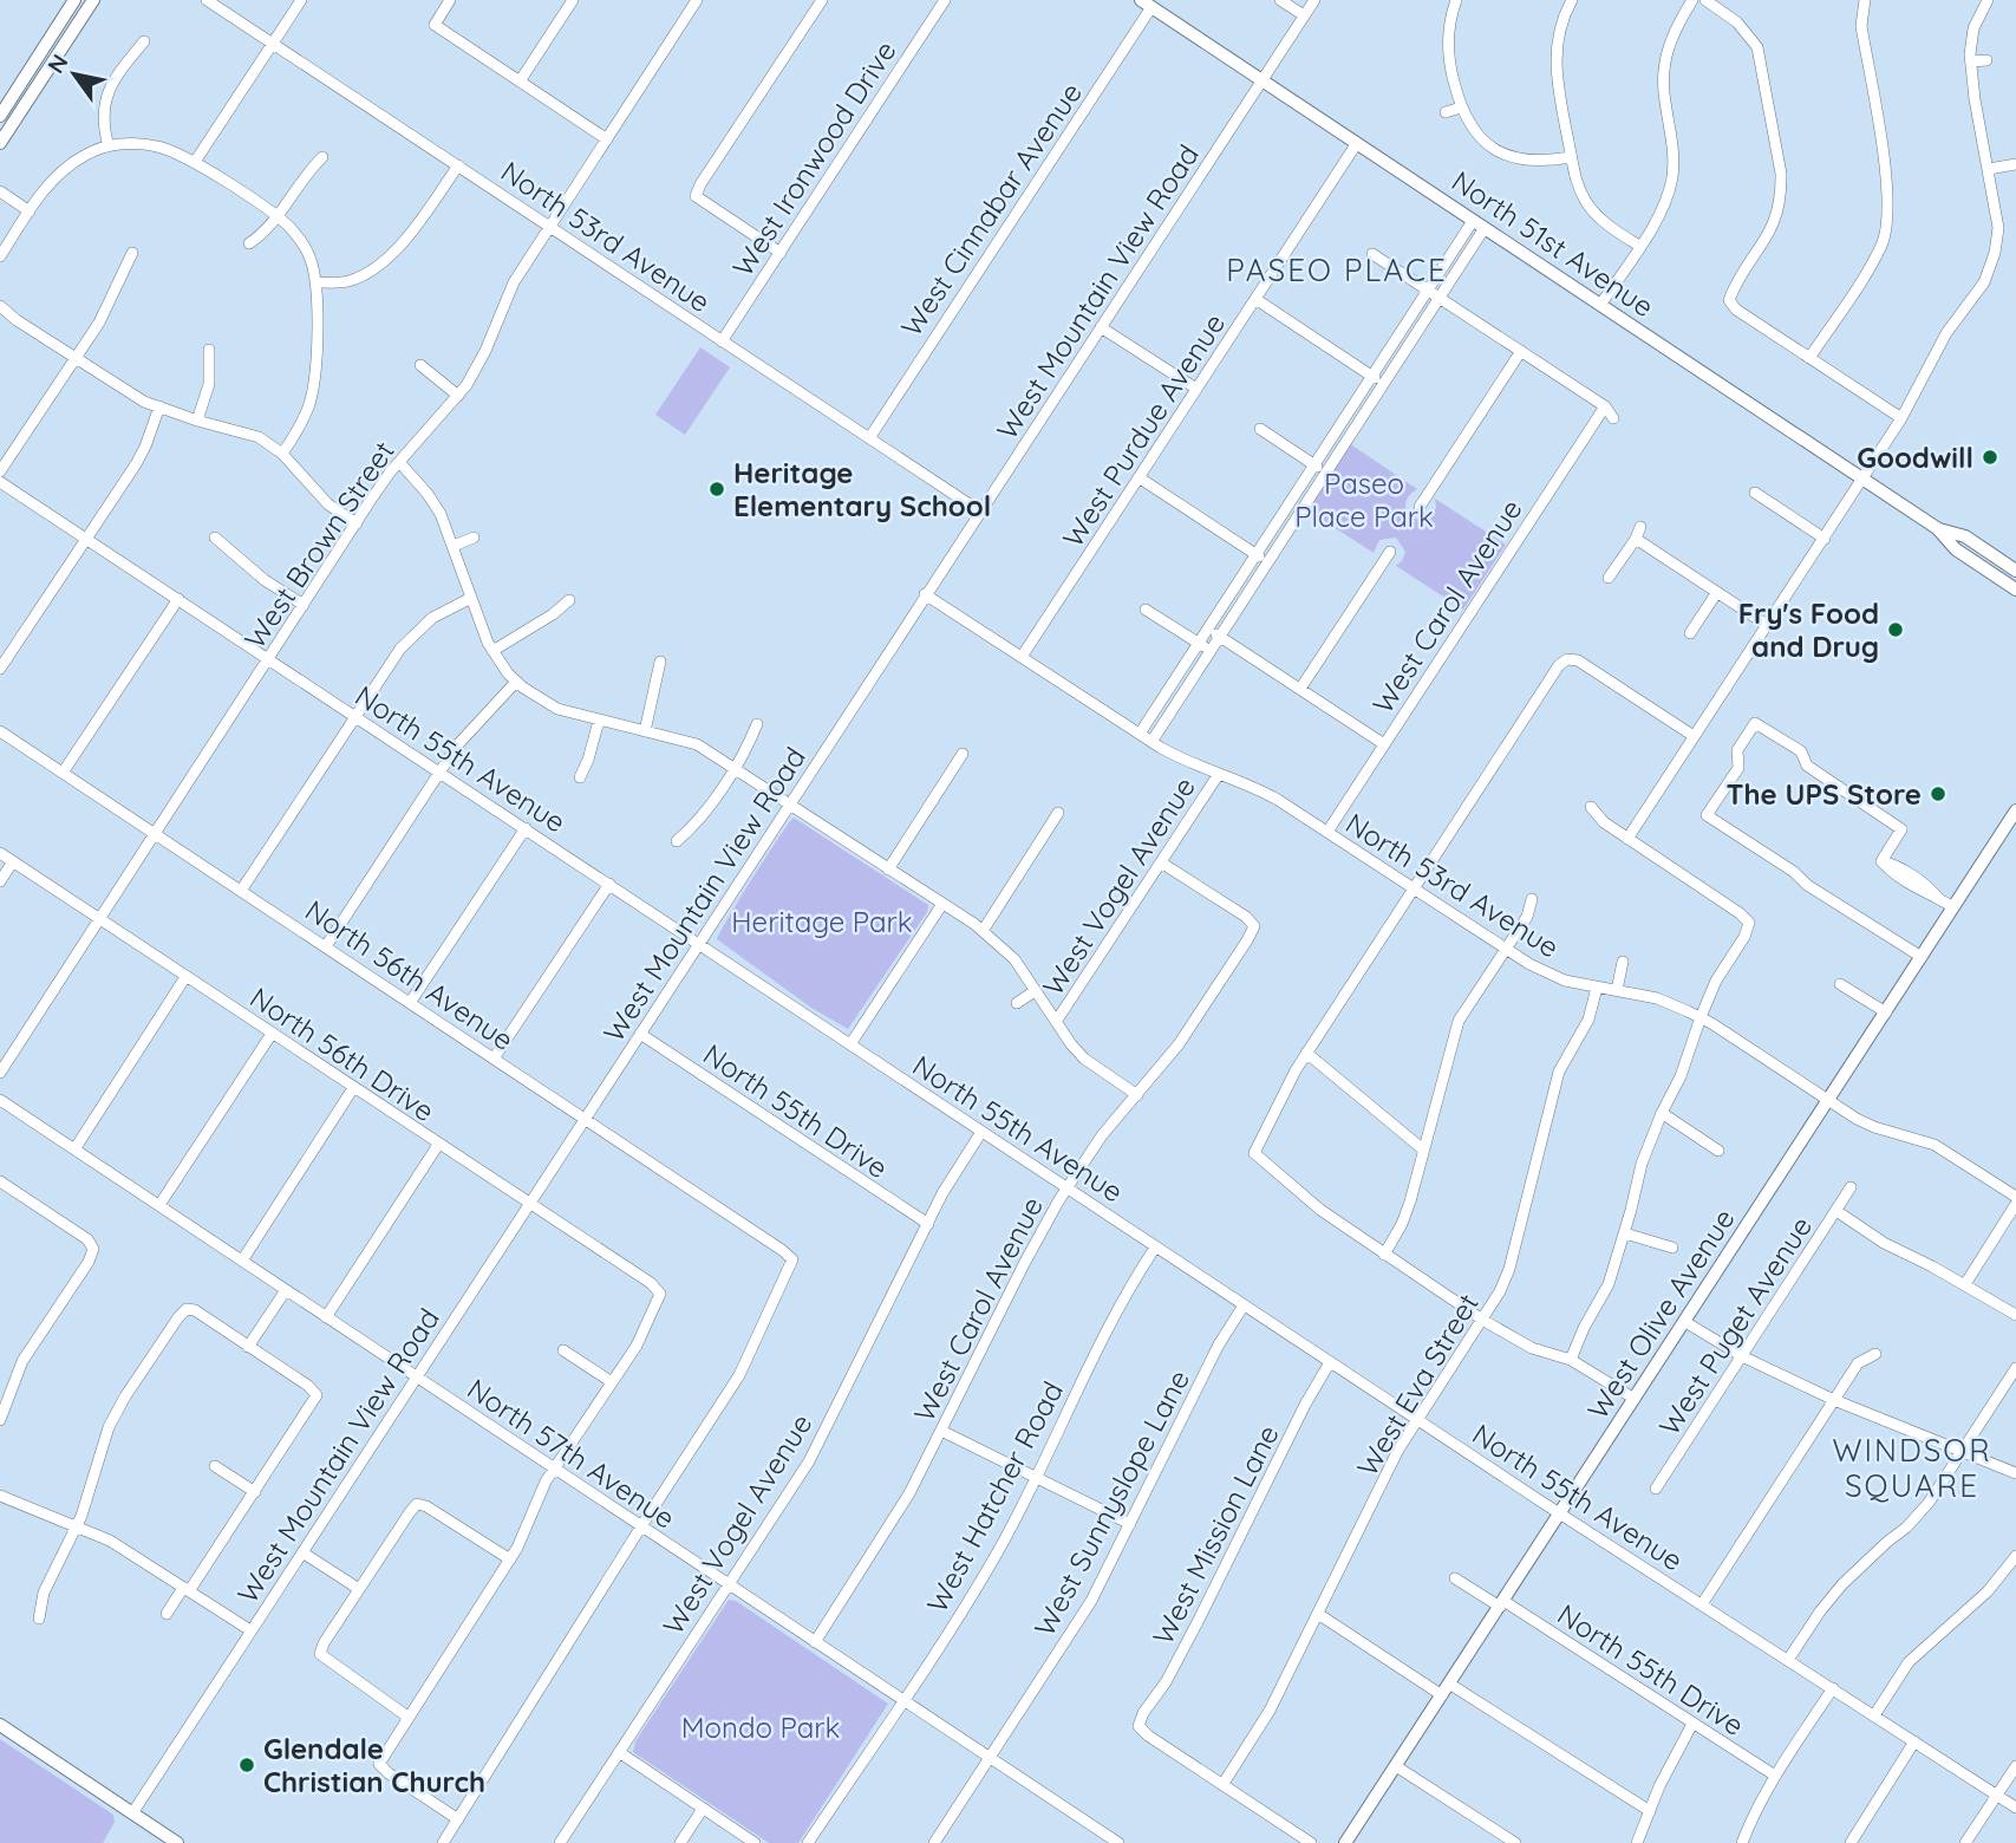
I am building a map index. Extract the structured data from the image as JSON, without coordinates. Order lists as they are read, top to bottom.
{
  "streets": {
    "main road": ["North 51st Avenue", "West Olive Avenue"],
    "street": [
      "West Ironwood Drive",
      "West Cinnabar Avenue",
      "North 53rd Avenue",
      "West Mountain View Road",
      "West Purdue Avenue",
      "West Brown Street",
      "West Carol Avenue",
      "North 55th Avenue",
      "West Vogel Avenue",
      "North 56th Avenue",
      "North 56th Drive",
      "North 55th Drive",
      "West Puget Avenue",
      "West Eva Street",
      "North 57th Avenue",
      "West Hatcher Road",
      "West Sunnyslope Lane",
      "West Mission Lane"
    ]
  },
  "crossings": [
    ["West Ironwood Drive", "North 53rd Avenue"],
    ["West Cinnabar Avenue", "North 53rd Avenue"],
    ["West Cinnabar Avenue", "North 51st Avenue"],
    ["North 53rd Avenue", "West Mountain View Road"],
    ["North 53rd Avenue", "West Purdue Avenue"],
    ["North 53rd Avenue", "West Brown Street"],
    ["North 53rd Avenue", "West Carol Avenue"],
    ["North 53rd Avenue", "West Vogel Avenue"],
    ["North 53rd Avenue", "West Olive Avenue"],
    ["North 53rd Avenue", "West Eva Street"],
    ["North 51st Avenue", "West Mountain View Road"],
    ["North 51st Avenue", "West Purdue Avenue"],
    ["West Mountain View Road", "North 55th Avenue"],
    ["West Mountain View Road", "North 56th Avenue"],
    ["West Mountain View Road", "North 56th Drive"],
    ["West Mountain View Road", "North 55th Drive"],
    ["West Mountain View Road", "North 57th Avenue"],
    ["West Brown Street", "North 55th Avenue"],
    ["West Brown Street", "North 56th Avenue"],
    ["West Brown Street", "North 56th Drive"],
    ["West Carol Avenue", "North 55th Avenue"],
    ["West Carol Avenue", "West Vogel Avenue"],
    ["West Carol Avenue", "North 57th Avenue"],
    ["North 55th Avenue", "West Vogel Avenue"],
    ["North 55th Avenue", "West Olive Avenue"],
    ["North 55th Avenue", "West Eva Street"],
    ["North 55th Avenue", "West Hatcher Road"],
    ["North 55th Avenue", "West Sunnyslope Lane"],
    ["North 55th Avenue", "West Mission Lane"],
    ["West Vogel Avenue", "North 55th Drive"],
    ["West Vogel Avenue", "North 57th Avenue"],
    ["North 56th Avenue", "North 57th Avenue"],
    ["North 55th Drive", "West Olive Avenue"],
    ["West Eva Street", "West Mission Lane"],
    ["North 57th Avenue", "West Hatcher Road"],
    ["North 57th Avenue", "West Sunnyslope Lane"]
  ],
  "districts": ["PASEO PLACE", "WINDSOR SQUARE"],
  "parks": ["Paseo Place Park", "Heritage Park", "Mondo Park"],
  "places": [
    "Goodwill",
    "Heritage Elementary School",
    "Fry's Food and Drug",
    "The UPS Store",
    "Glendale Christian Church"
  ],
  "north": "top left"
}
